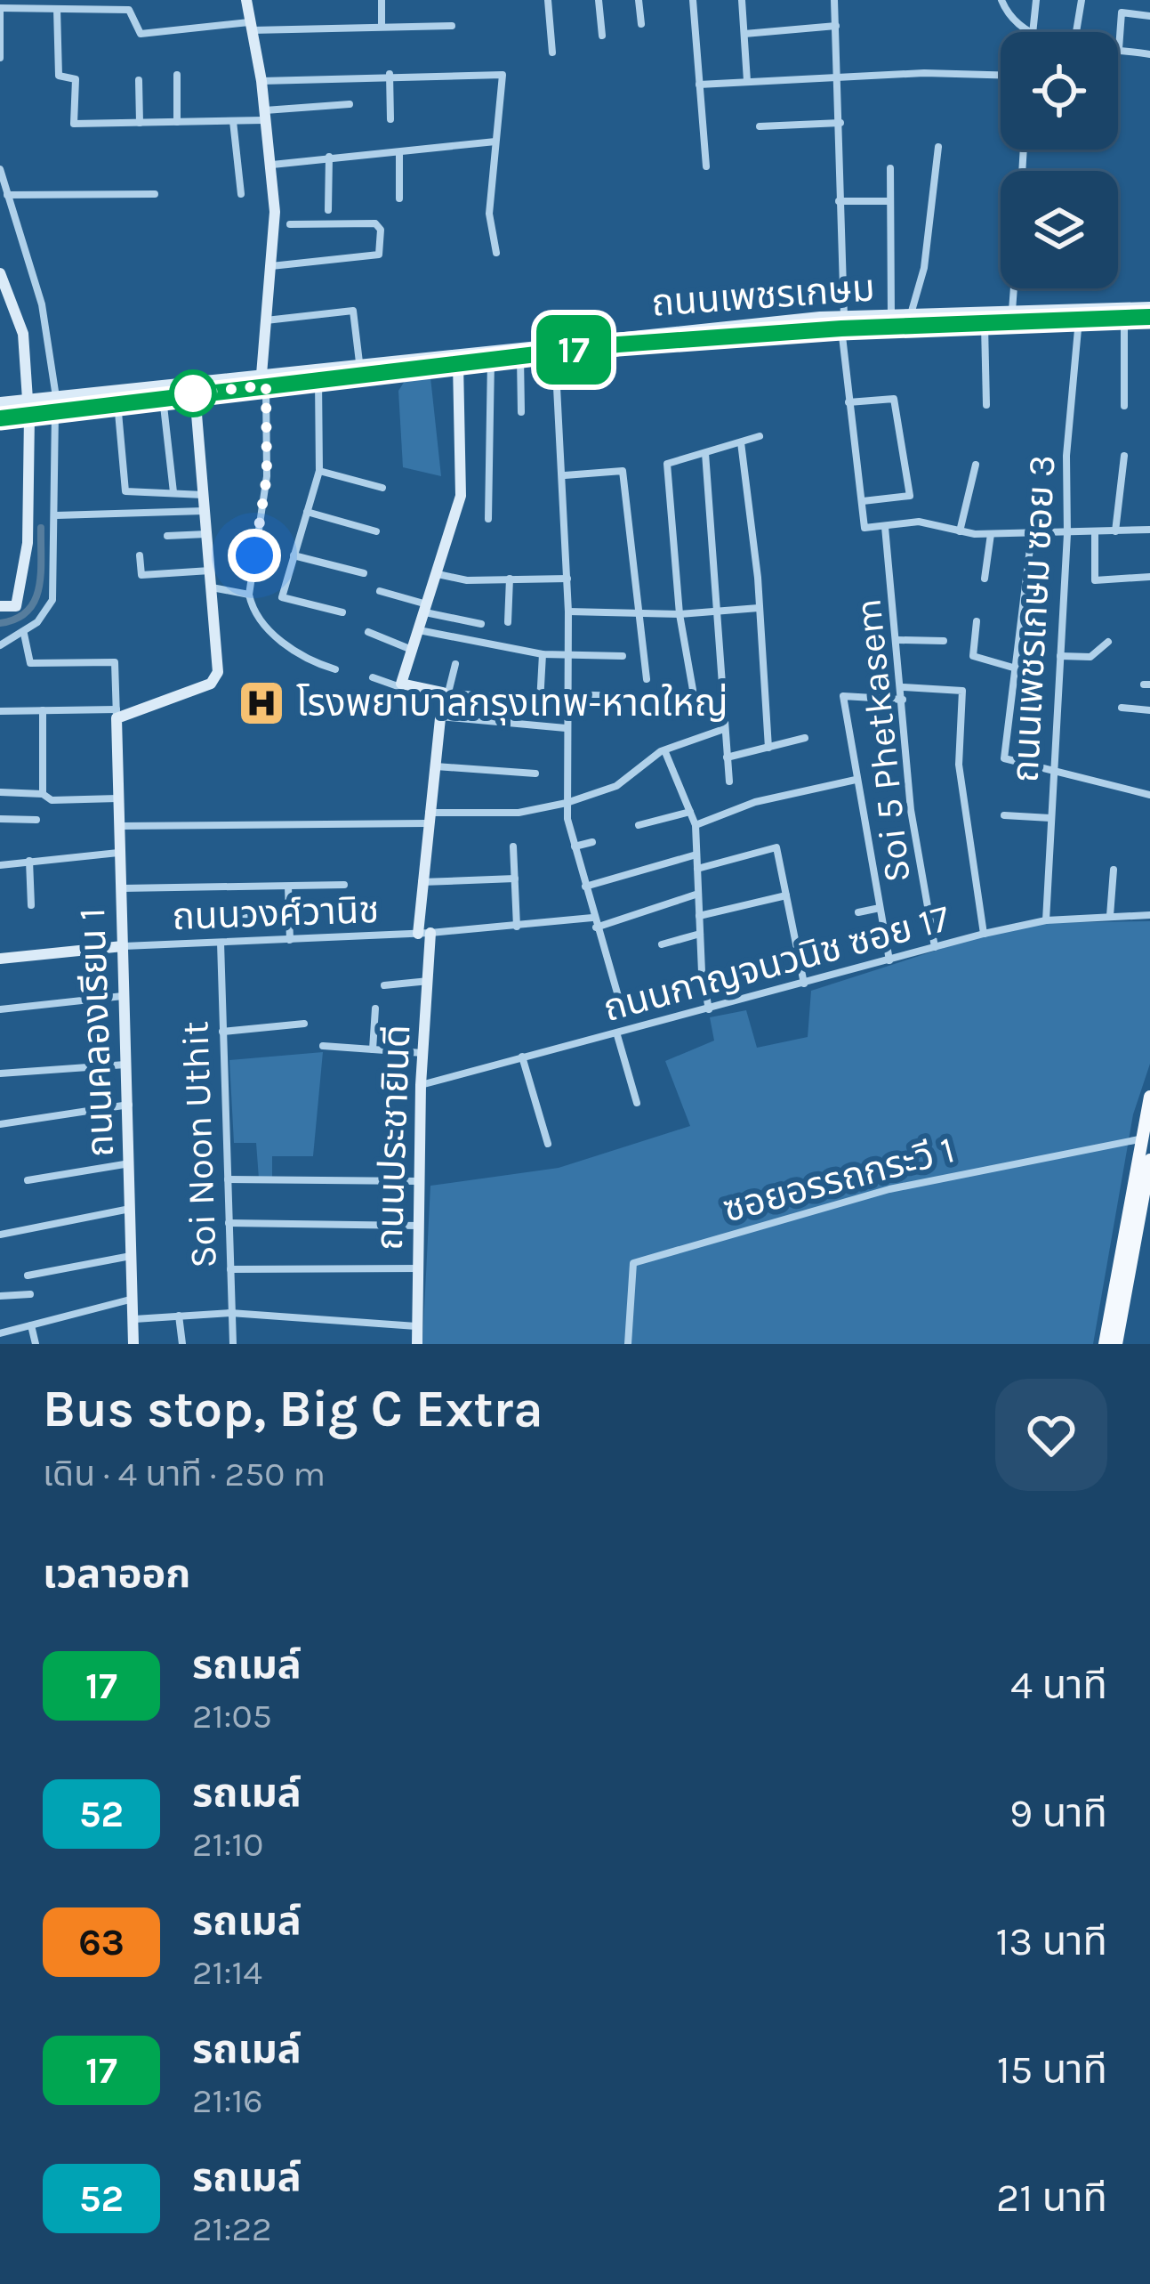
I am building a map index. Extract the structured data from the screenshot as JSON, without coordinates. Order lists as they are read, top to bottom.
{
  "streets": {
    "street": [
      "ถนนเพชรเกษม",
      "ถนนเพชรเกษม ซอย 3",
      "Soi 5 Phetkasem",
      "ถนนวงศ์วานิช",
      "ถนนกาญจนวนิช ซอย 17",
      "ถนนคลองเรียน 1",
      "ถนนประชายินดี",
      "Soi Noon Uthit",
      "ซอยอรรถกระวี 1"
    ]
  },
  "crossings": [
    ["ถนนเพชรเกษม", "ถนนเพชรเกษม ซอย 3"],
    ["ถนนเพชรเกษม ซอย 3", "ถนนกาญจนวนิช ซอย 17"],
    ["Soi 5 Phetkasem", "ถนนกาญจนวนิช ซอย 17"],
    ["ถนนวงศ์วานิช", "ถนนคลองเรียน 1"],
    ["ถนนวงศ์วานิช", "ถนนประชายินดี"],
    ["ถนนวงศ์วานิช", "Soi Noon Uthit"],
    ["ถนนกาญจนวนิช ซอย 17", "ถนนประชายินดี"]
  ],
  "places": {
    "hospital": ["โรงพยาบาลกรุงเทพ-หาดใหญ่"]
  },
  "lines": ["bus line 17"],
  "page": {
    "on_map": "17",
    "heading": [
      ["Bus stop, Big C Extra", "เดิน · 4 นาที · 250 m"],
      "เวลาออก"
    ],
    "list": [
      {
        "mark": "17",
        "name": "รถเมล์",
        "note": "21:05",
        "value": "4 นาที"
      },
      {
        "mark": "52",
        "name": "รถเมล์",
        "note": "21:10",
        "value": "9 นาที"
      },
      {
        "mark": "63",
        "name": "รถเมล์",
        "note": "21:14",
        "value": "13 นาที"
      },
      {
        "mark": "17",
        "name": "รถเมล์",
        "note": "21:16",
        "value": "15 นาที"
      },
      {
        "mark": "52",
        "name": "รถเมล์",
        "note": "21:22",
        "value": "21 นาที"
      }
    ]
  }
}
